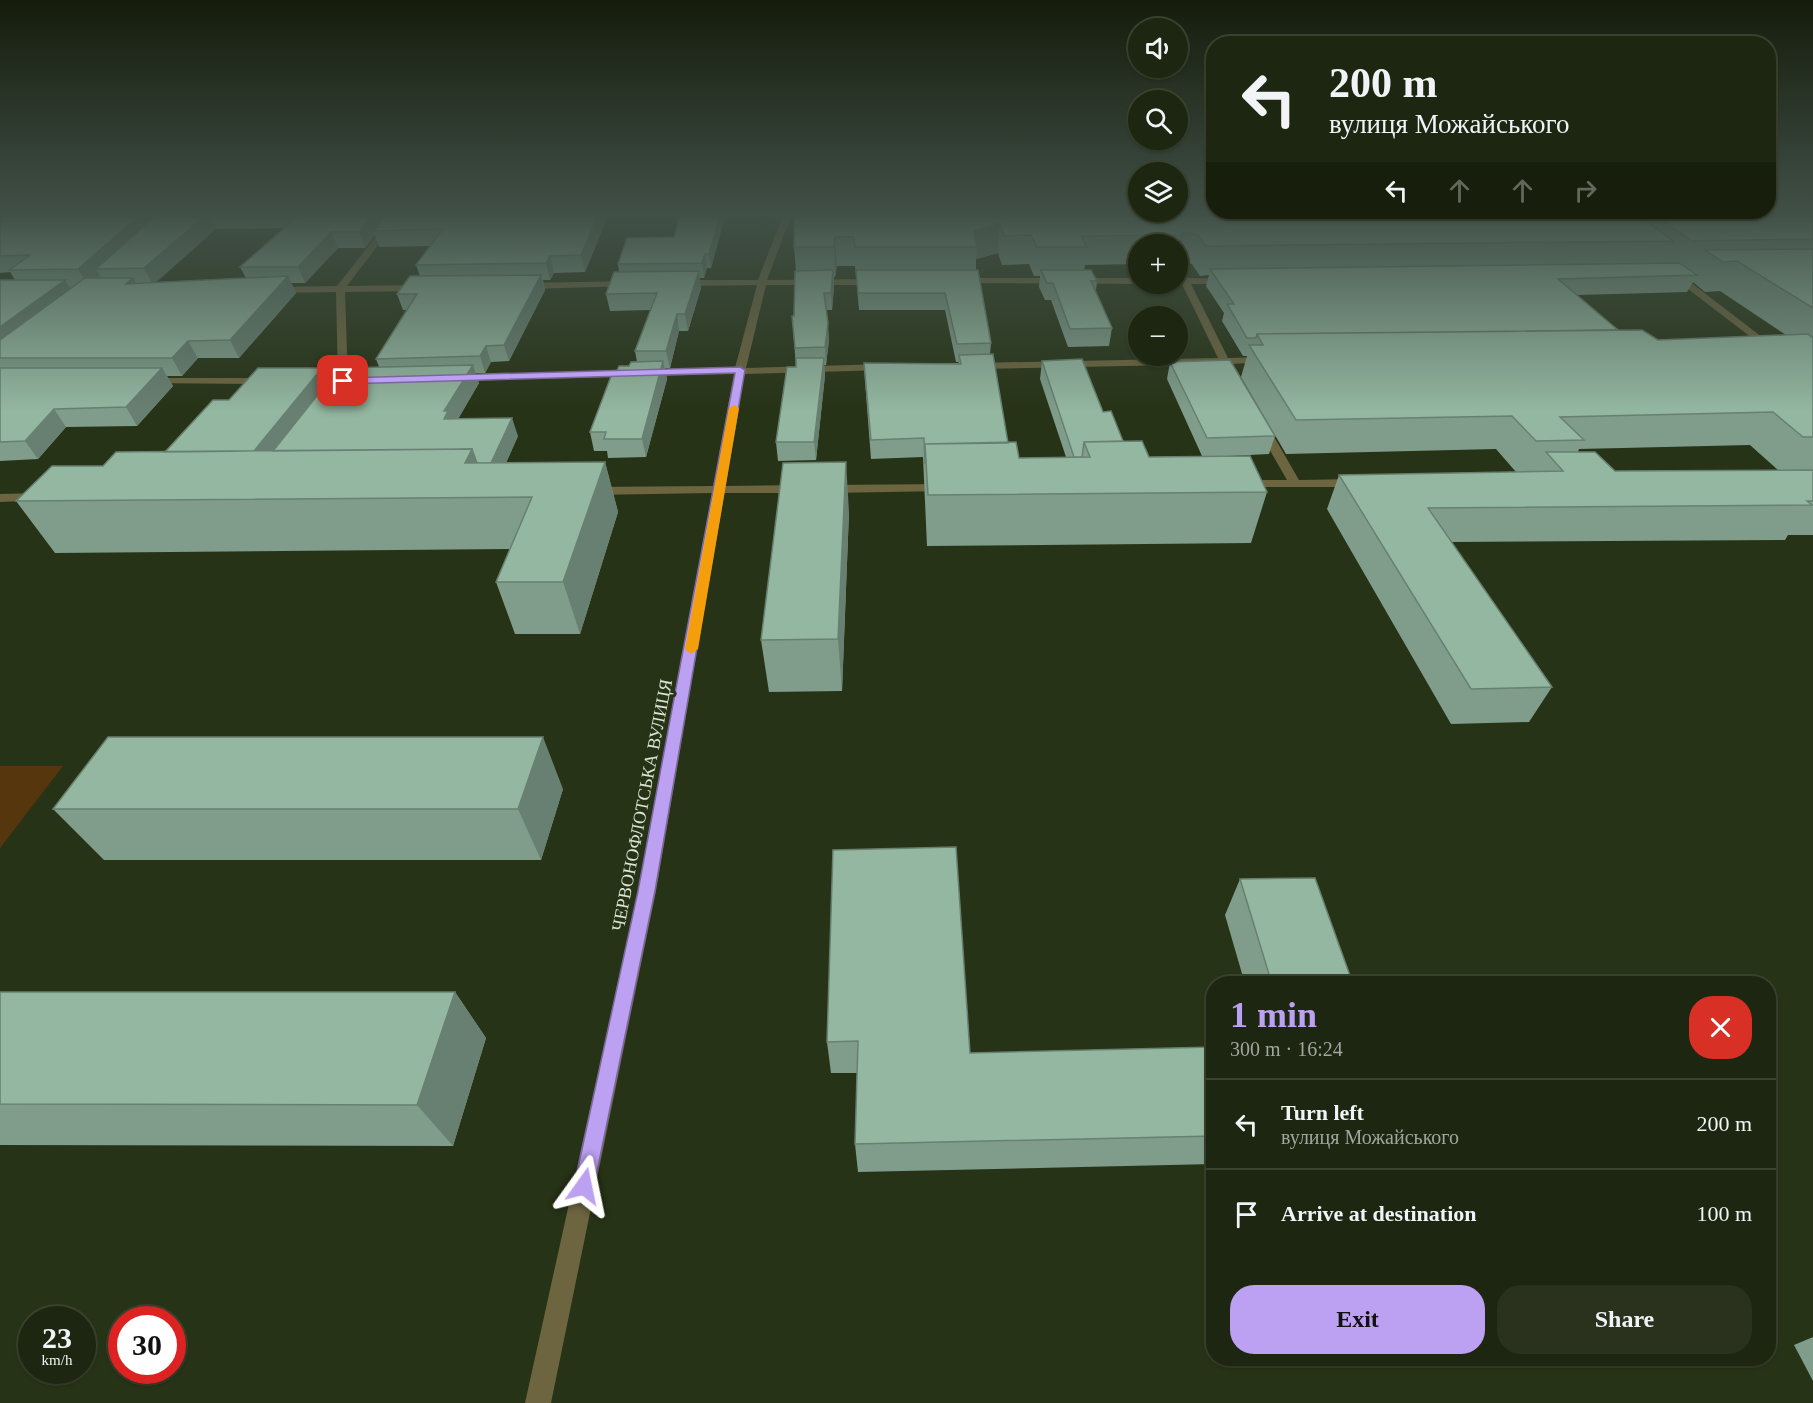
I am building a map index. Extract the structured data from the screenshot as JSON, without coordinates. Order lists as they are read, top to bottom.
{
  "streets": {
    "street": ["ЧЕРВОНОФЛОТСЬКА ВУЛИЦЯ"]
  },
  "page": {
    "map_buttons": ["+", "−"],
    "turn": ["200 m", "вулиця Можайського"],
    "heading": ["1 min", "300 m · 16:24"],
    "list": [
      {
        "name": "Turn left",
        "note": "вулиця Можайського",
        "value": "200 m"
      },
      {
        "name": "Arrive at destination",
        "value": "100 m"
      }
    ],
    "buttons": ["Exit", "Share"],
    "speed": "23 km/h",
    "limit": "30"
  }
}
